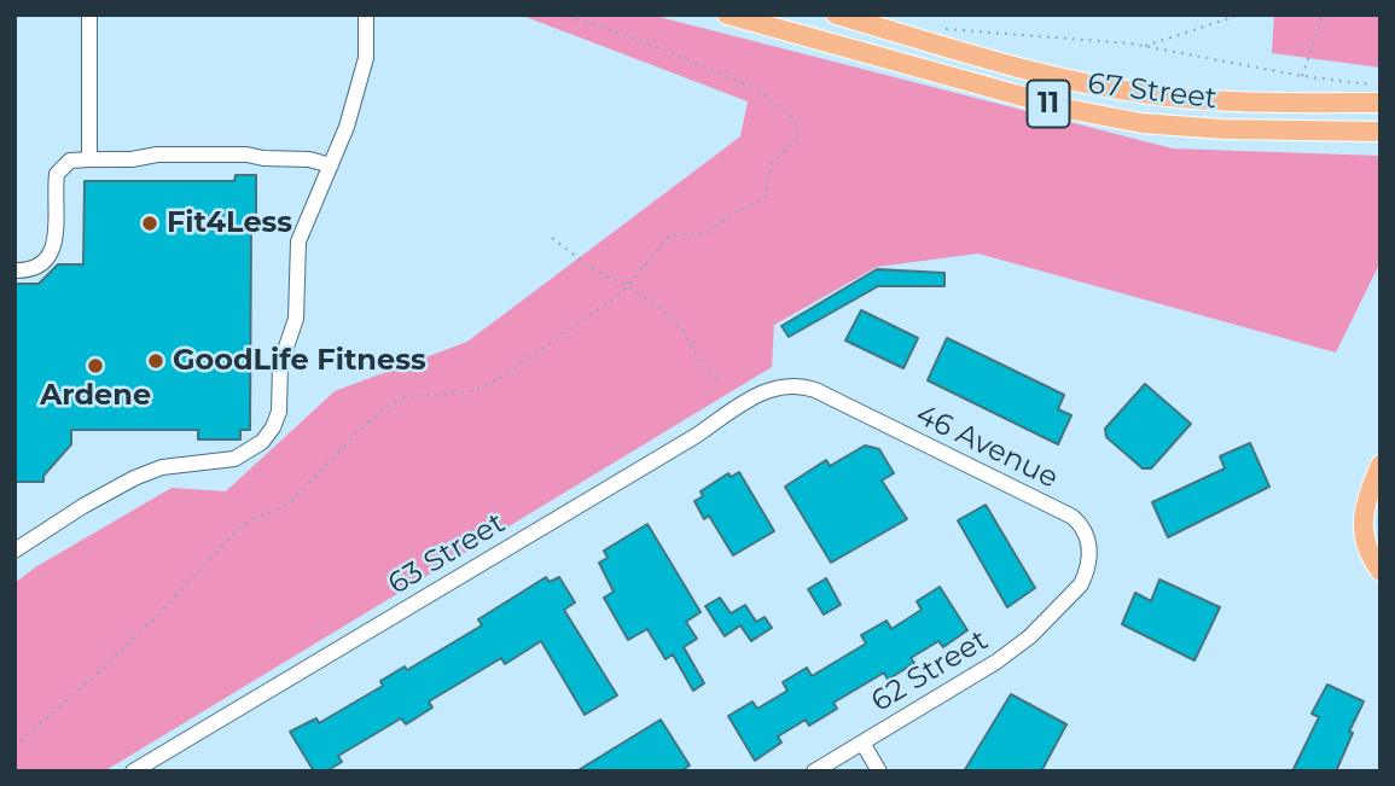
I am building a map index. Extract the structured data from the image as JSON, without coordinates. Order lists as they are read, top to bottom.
{
  "streets": {
    "main road": ["67 Street", "11"],
    "street": ["46 Avenue", "63 Street", "62 Street"]
  },
  "crossings": [
    ["46 Avenue", "63 Street"],
    ["46 Avenue", "62 Street"]
  ],
  "places": ["Fit4Less", "GoodLife Fitness", "Ardene"]
}
